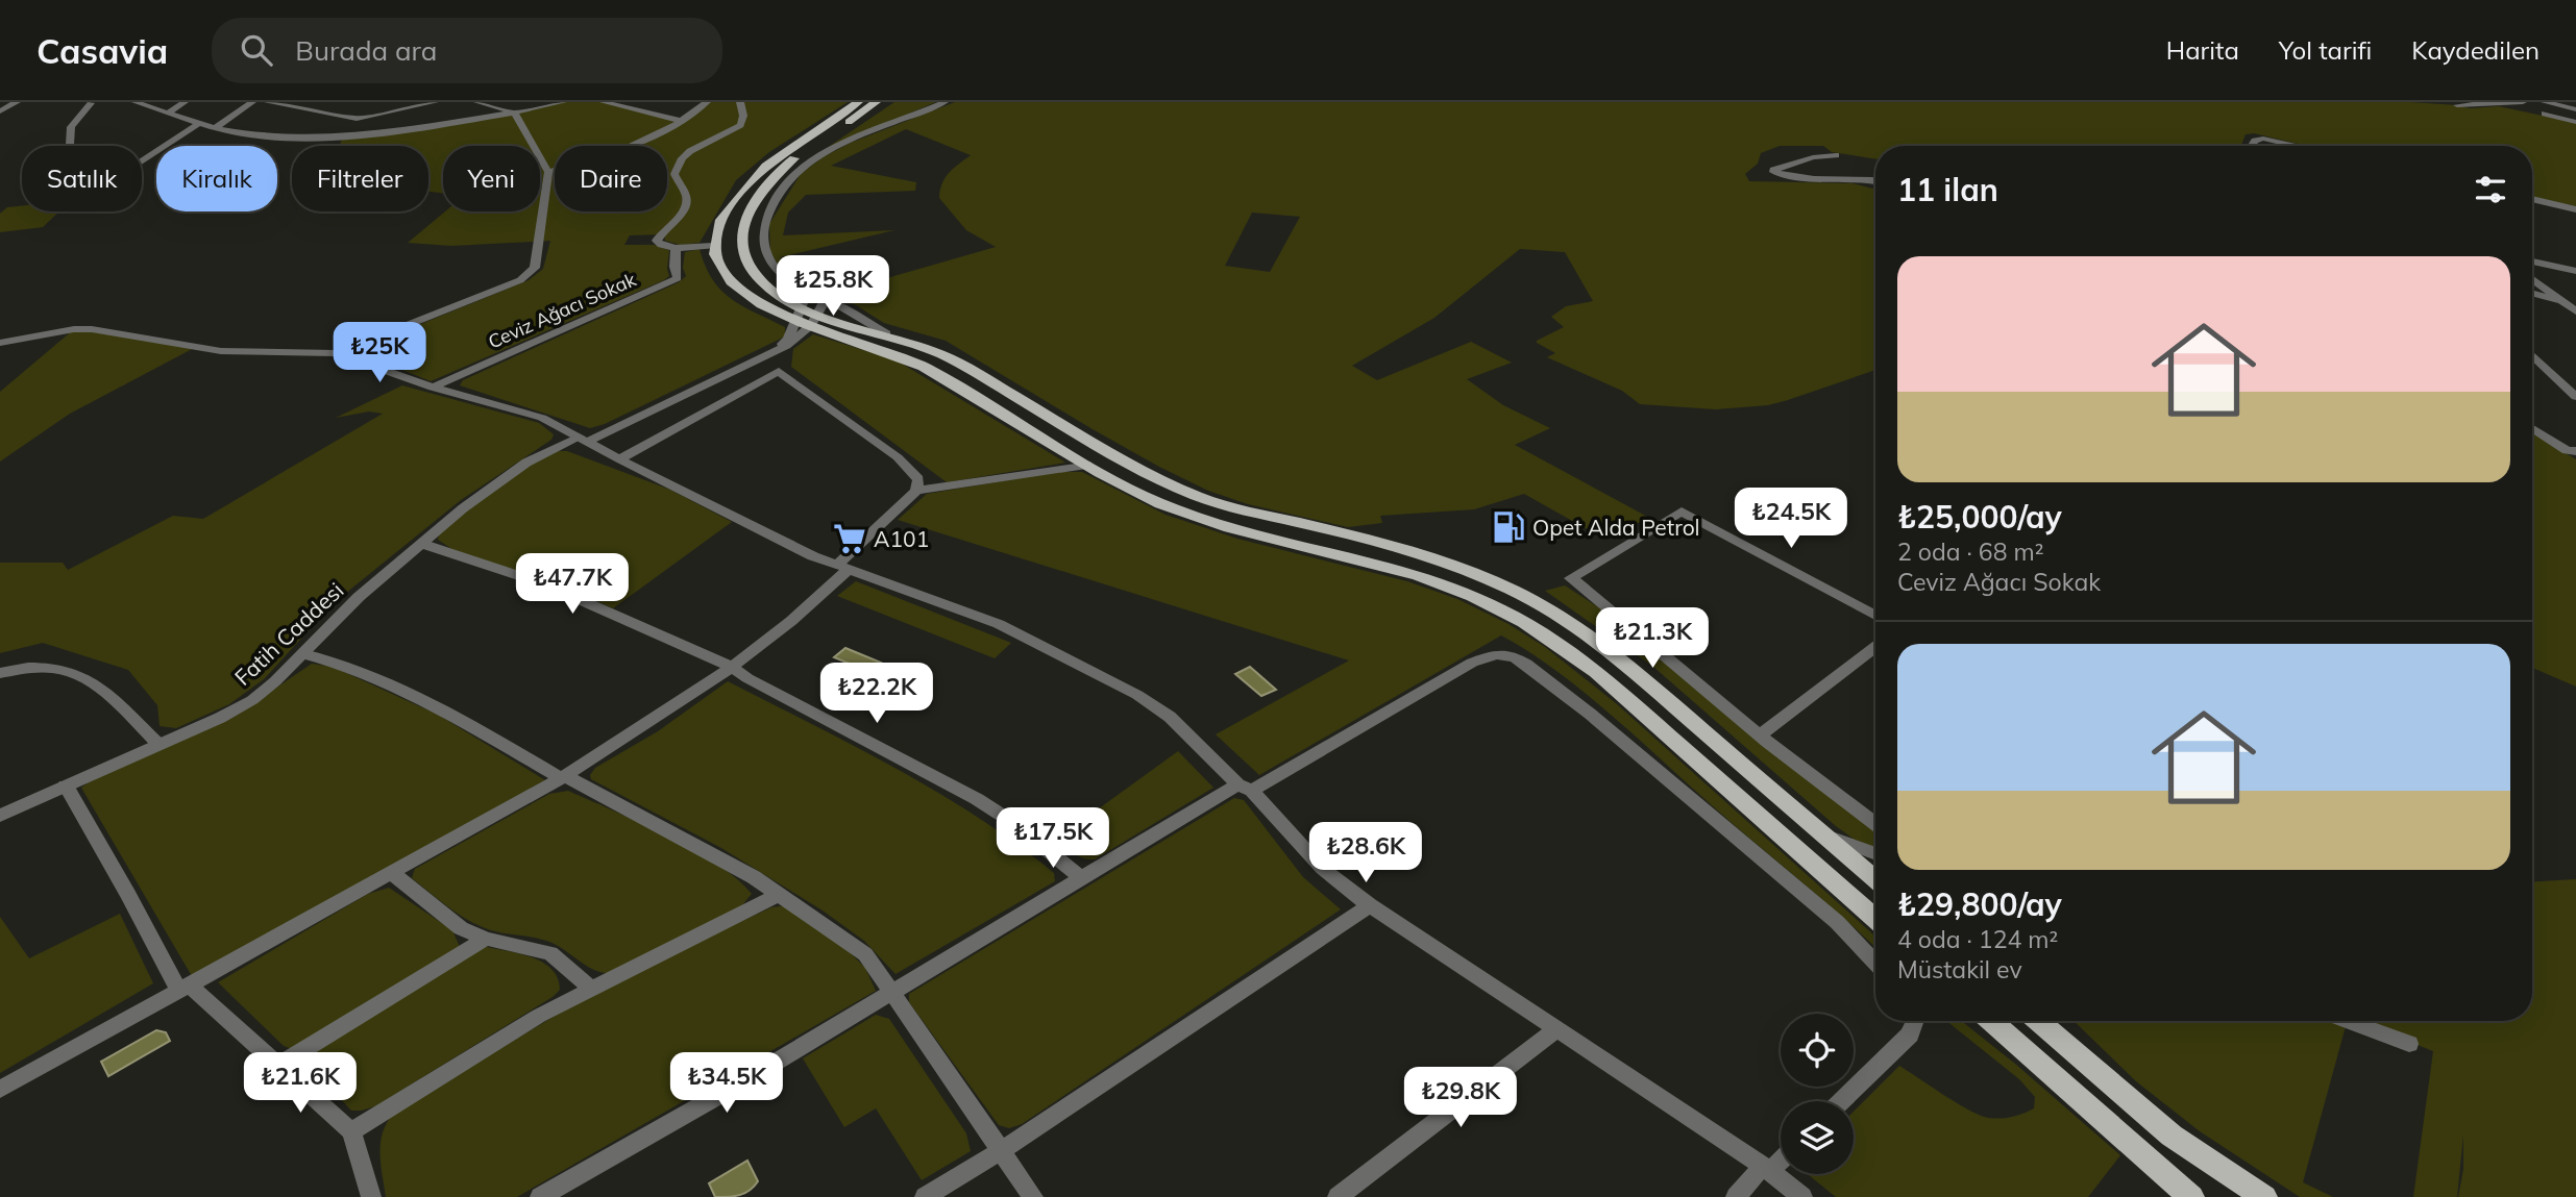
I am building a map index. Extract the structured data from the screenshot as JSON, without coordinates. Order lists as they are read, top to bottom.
{
  "streets": {
    "street": ["Ceviz Ağacı Sokak", "Fatih Caddesi"]
  },
  "places": {
    "fuel station": ["Opet Alda Petrol"],
    "supermarket": ["A101"]
  },
  "page": {
    "header": "Casavia",
    "search": "Burada ara",
    "nav": ["Harita", "Yol tarifi", "Kaydedilen"],
    "chip": [
      "Satılık",
      "Kiralık",
      "Filtreler",
      "Yeni",
      "Daire"
    ],
    "heading": "11 ilan",
    "list": [
      {
        "name": "₺25,000/ay",
        "note": "2 oda · 68 m² · Ceviz Ağacı Sokak"
      },
      {
        "name": "₺29,800/ay",
        "note": "4 oda · 124 m² · Müstakil ev"
      }
    ],
    "price": [
      "₺25.8K",
      "₺25K",
      "₺24.5K",
      "₺47.7K",
      "₺21.3K",
      "₺22.2K",
      "₺17.5K",
      "₺28.6K",
      "₺21.6K",
      "₺34.5K",
      "₺29.8K"
    ]
  }
}
